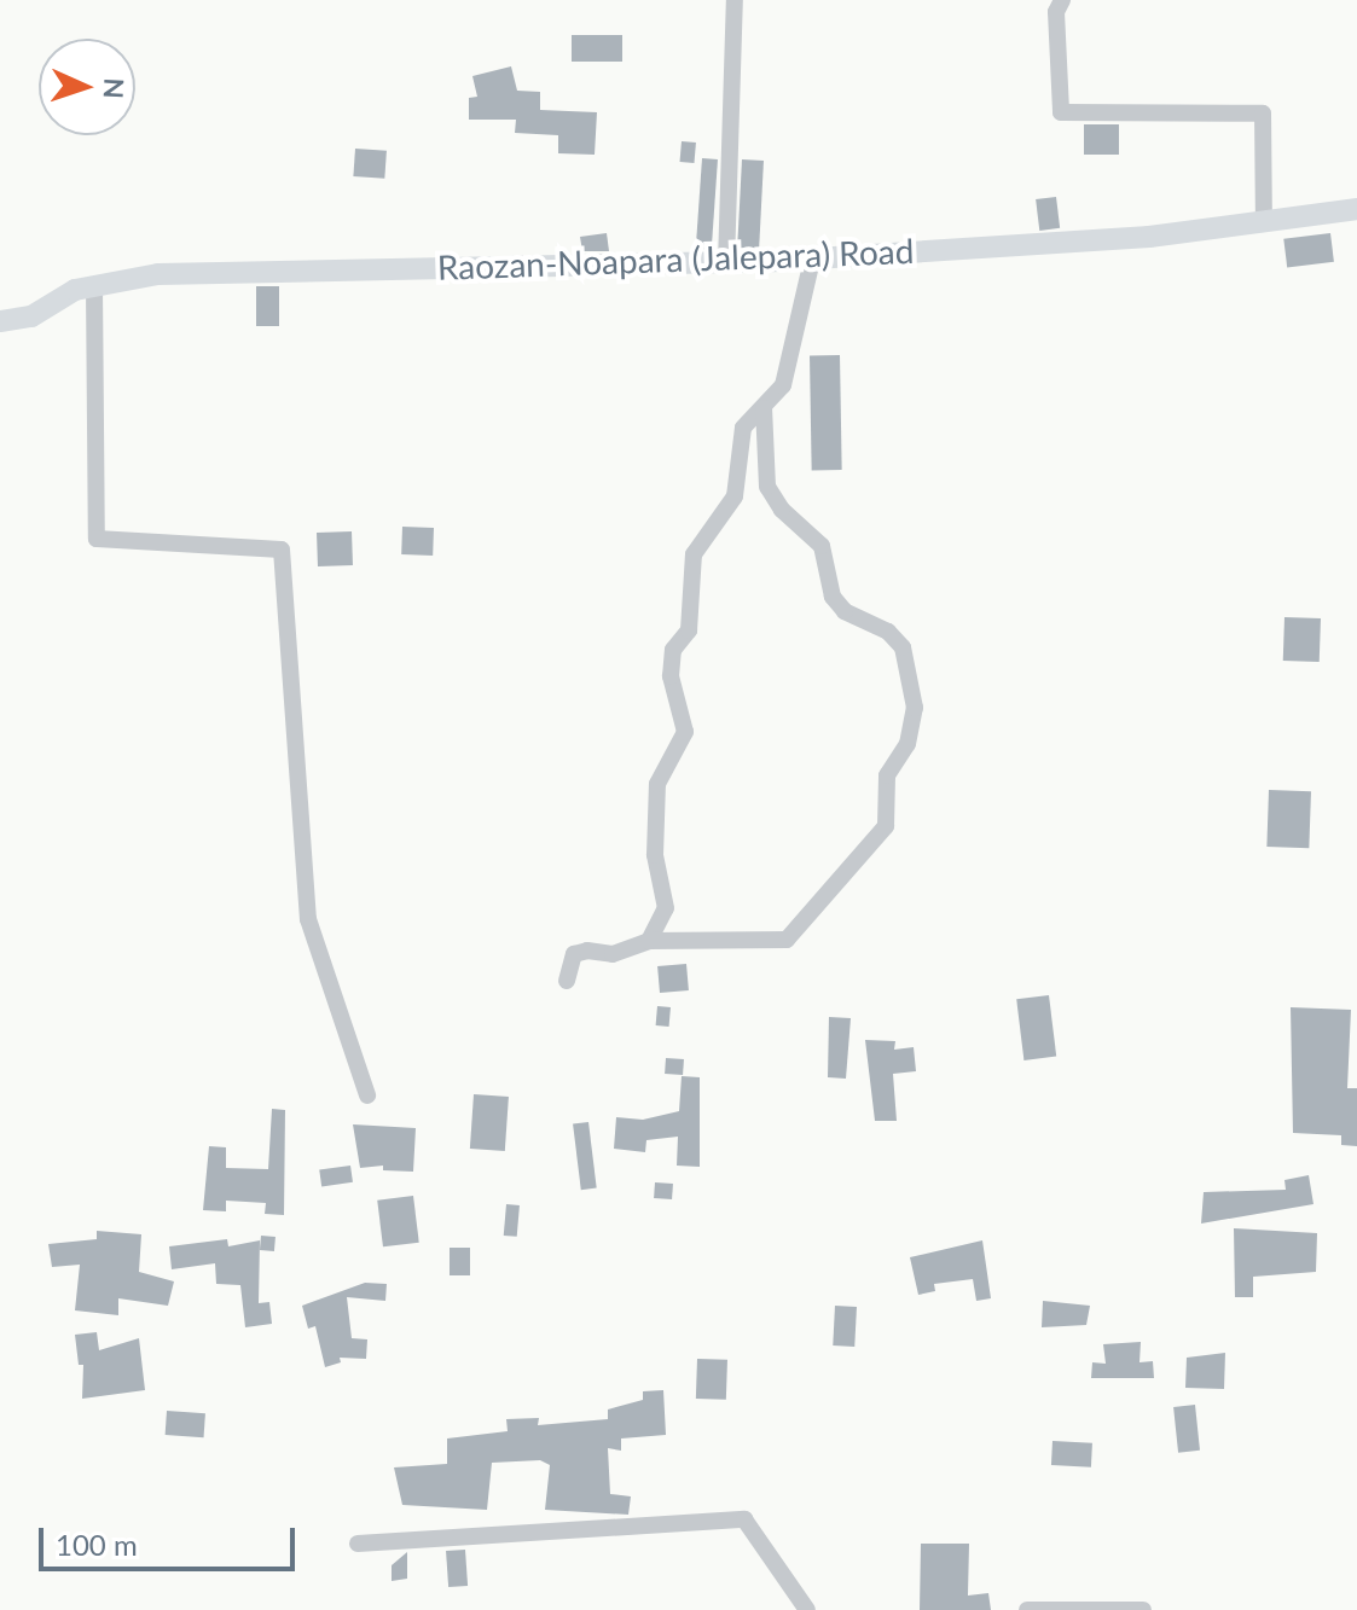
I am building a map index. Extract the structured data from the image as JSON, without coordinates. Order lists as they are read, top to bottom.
{
  "streets": {
    "main road": ["Raozan-Noapara (Jalepara) Road"]
  },
  "scale_bar": "100 m",
  "north": "right"
}
